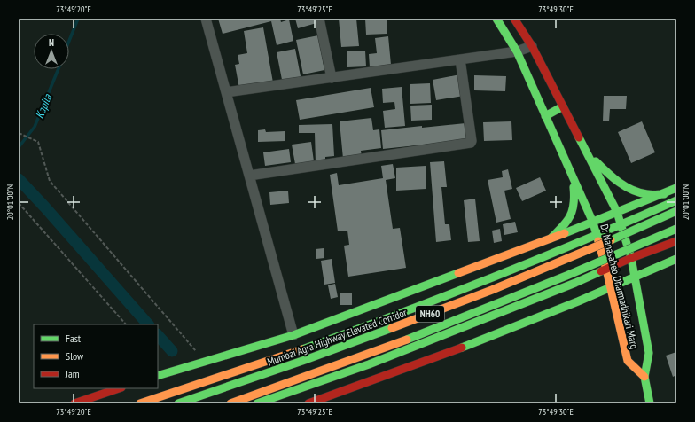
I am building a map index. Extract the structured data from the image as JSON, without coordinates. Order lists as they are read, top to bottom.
{
  "streets": {
    "main road": ["Dr Nanasaheb Dharmadhikari Marg", "NH60", "Mumbai Agra Highway Elevated Corridor"]
  },
  "water": ["Kapila"],
  "legend": ["Fast", "Slow", "Jam"],
  "north": "top",
  "coordinates": [
    "73°49'20\"E",
    "73°49'25\"E",
    "73°49'30\"E",
    "20°01'00\"N"
  ]
}
